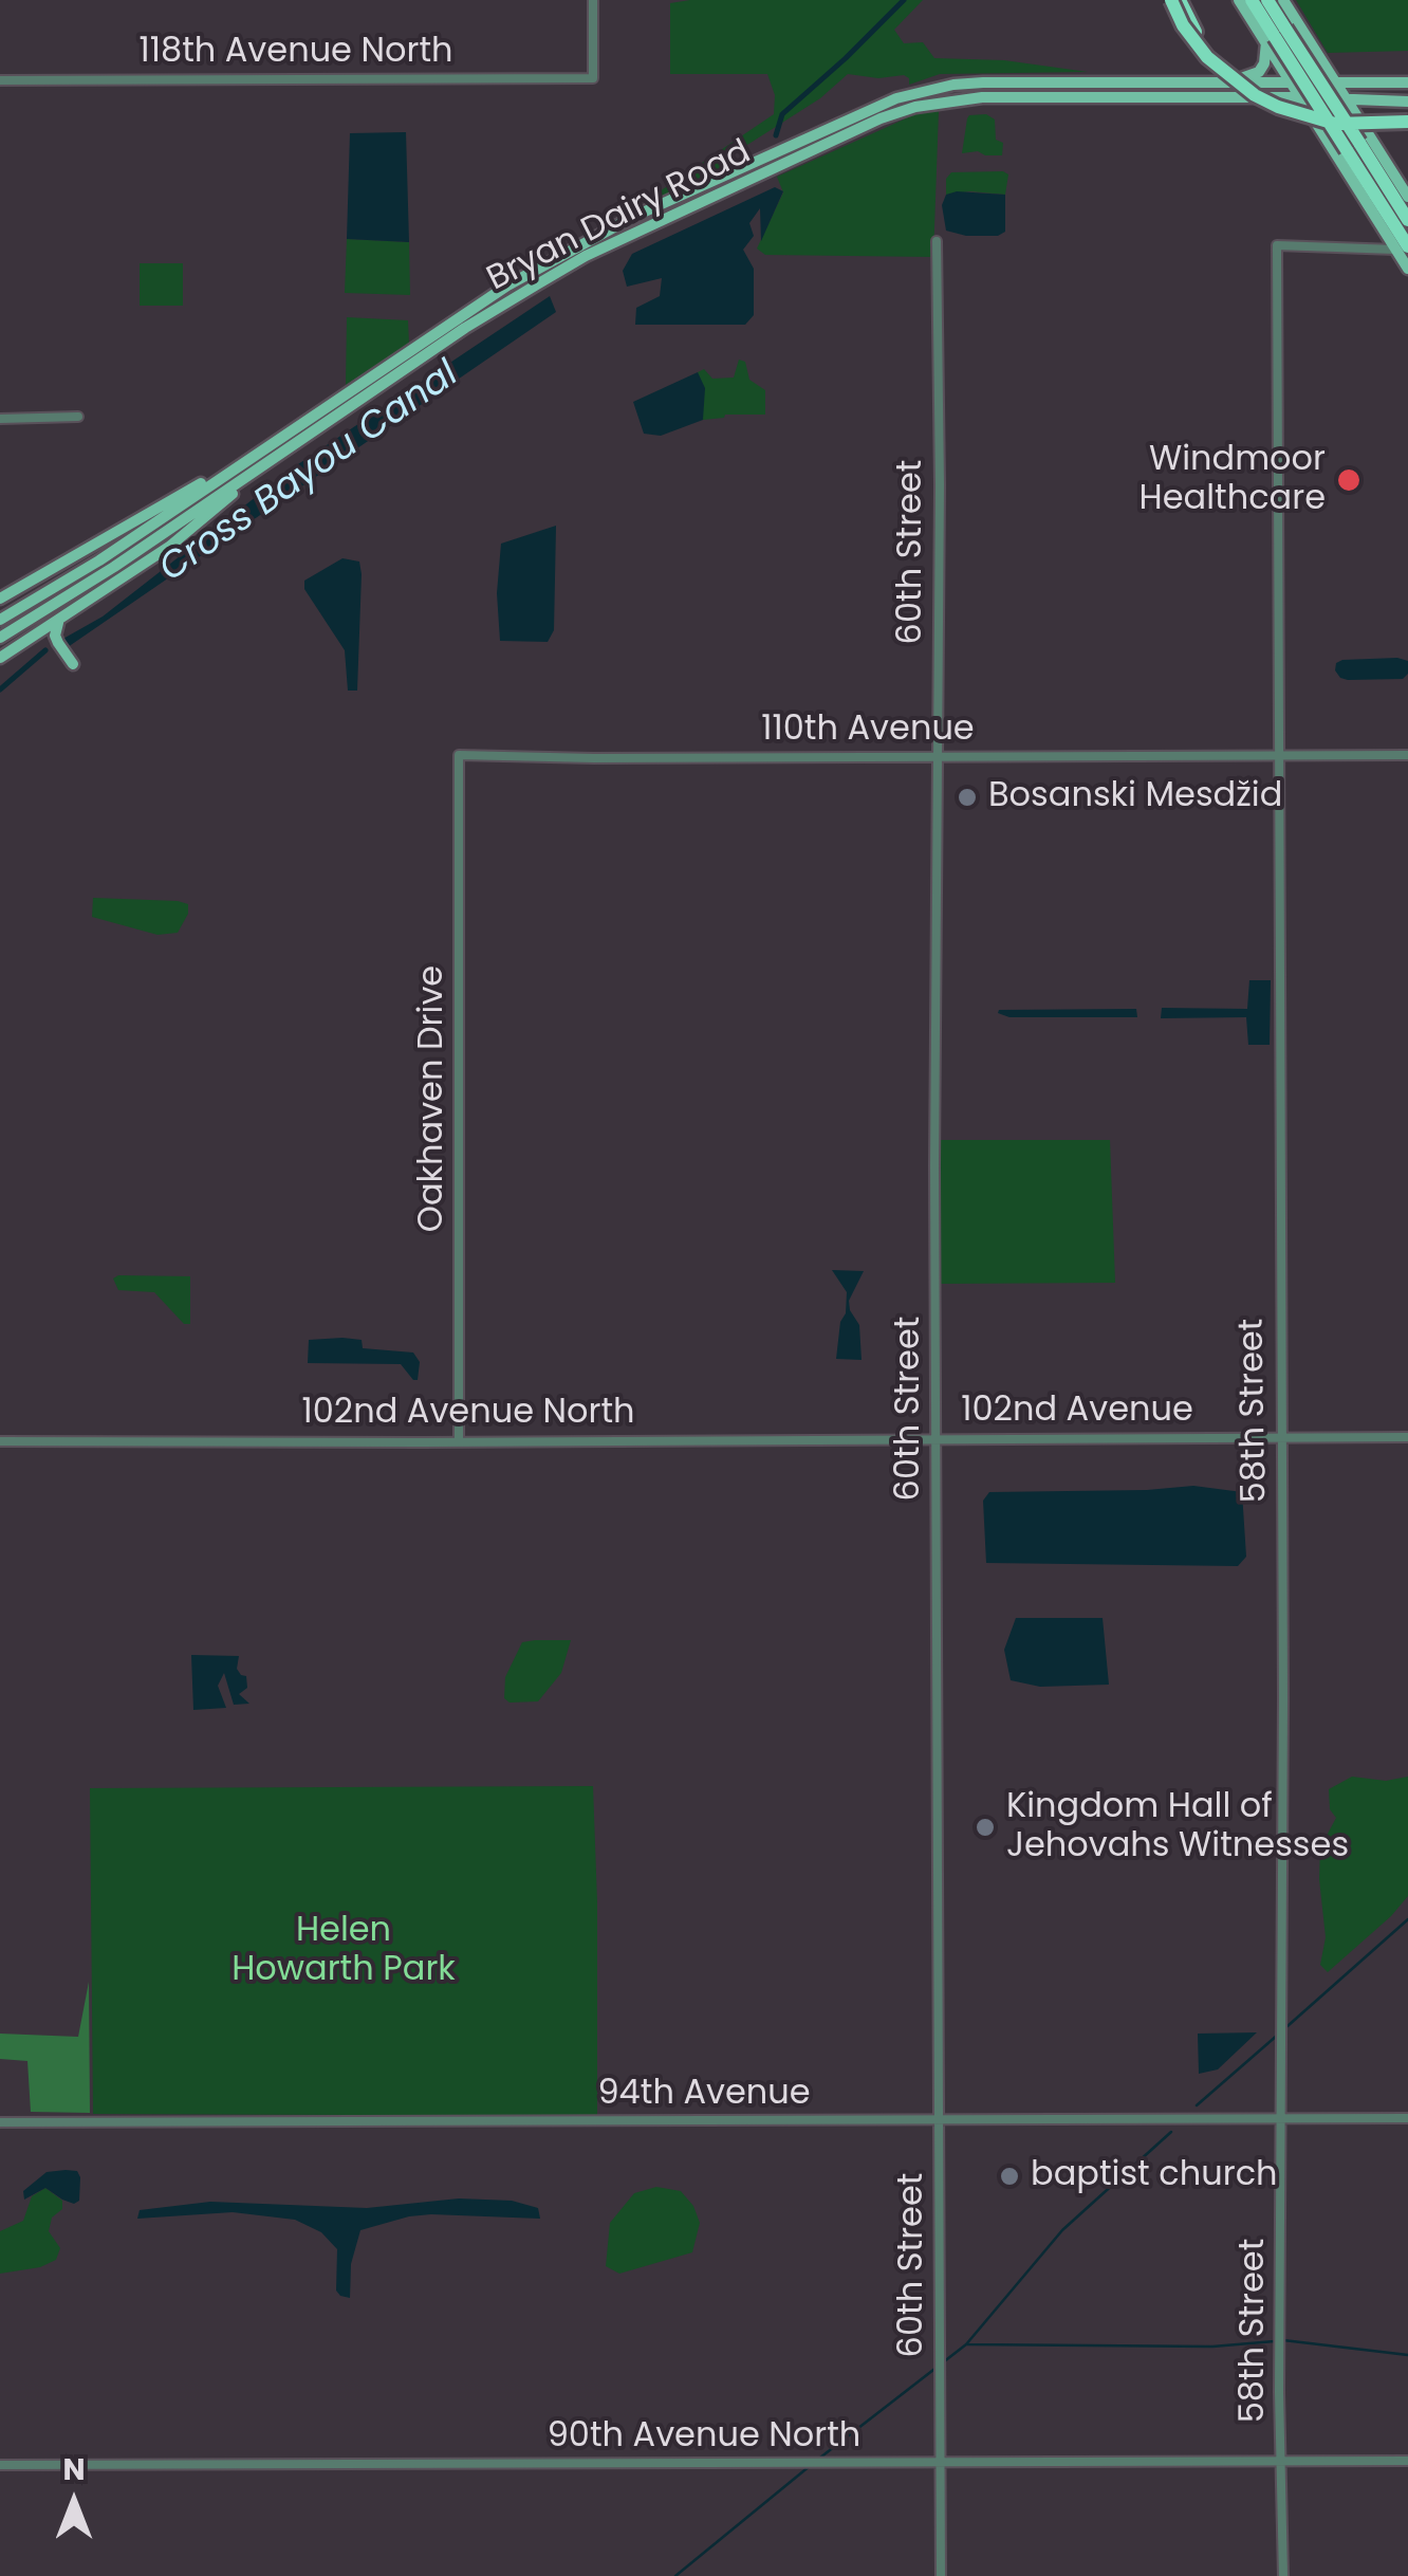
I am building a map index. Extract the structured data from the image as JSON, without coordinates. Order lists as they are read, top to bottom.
{
  "streets": {
    "main road": ["Bryan Dairy Road"],
    "street": [
      "118th Avenue North",
      "60th Street",
      "110th Avenue",
      "Oakhaven Drive",
      "58th Street",
      "102nd Avenue",
      "102nd Avenue North",
      "94th Avenue",
      "90th Avenue North"
    ]
  },
  "crossings": [
    ["60th Street", "110th Avenue"],
    ["60th Street", "102nd Avenue"],
    ["60th Street", "102nd Avenue North"],
    ["60th Street", "94th Avenue"],
    ["60th Street", "90th Avenue North"],
    ["110th Avenue", "Oakhaven Drive"],
    ["110th Avenue", "58th Street"],
    ["Oakhaven Drive", "102nd Avenue North"],
    ["58th Street", "102nd Avenue"],
    ["58th Street", "94th Avenue"],
    ["58th Street", "90th Avenue North"],
    ["102nd Avenue", "102nd Avenue North"]
  ],
  "water": ["Cross Bayou Canal"],
  "parks": ["Helen Howarth Park"],
  "places": [
    "Windmoor Healthcare",
    "Bosanski Mesdžid",
    "Kingdom Hall of Jehovahs Witnesses",
    "baptist church"
  ],
  "north": "top"
}
